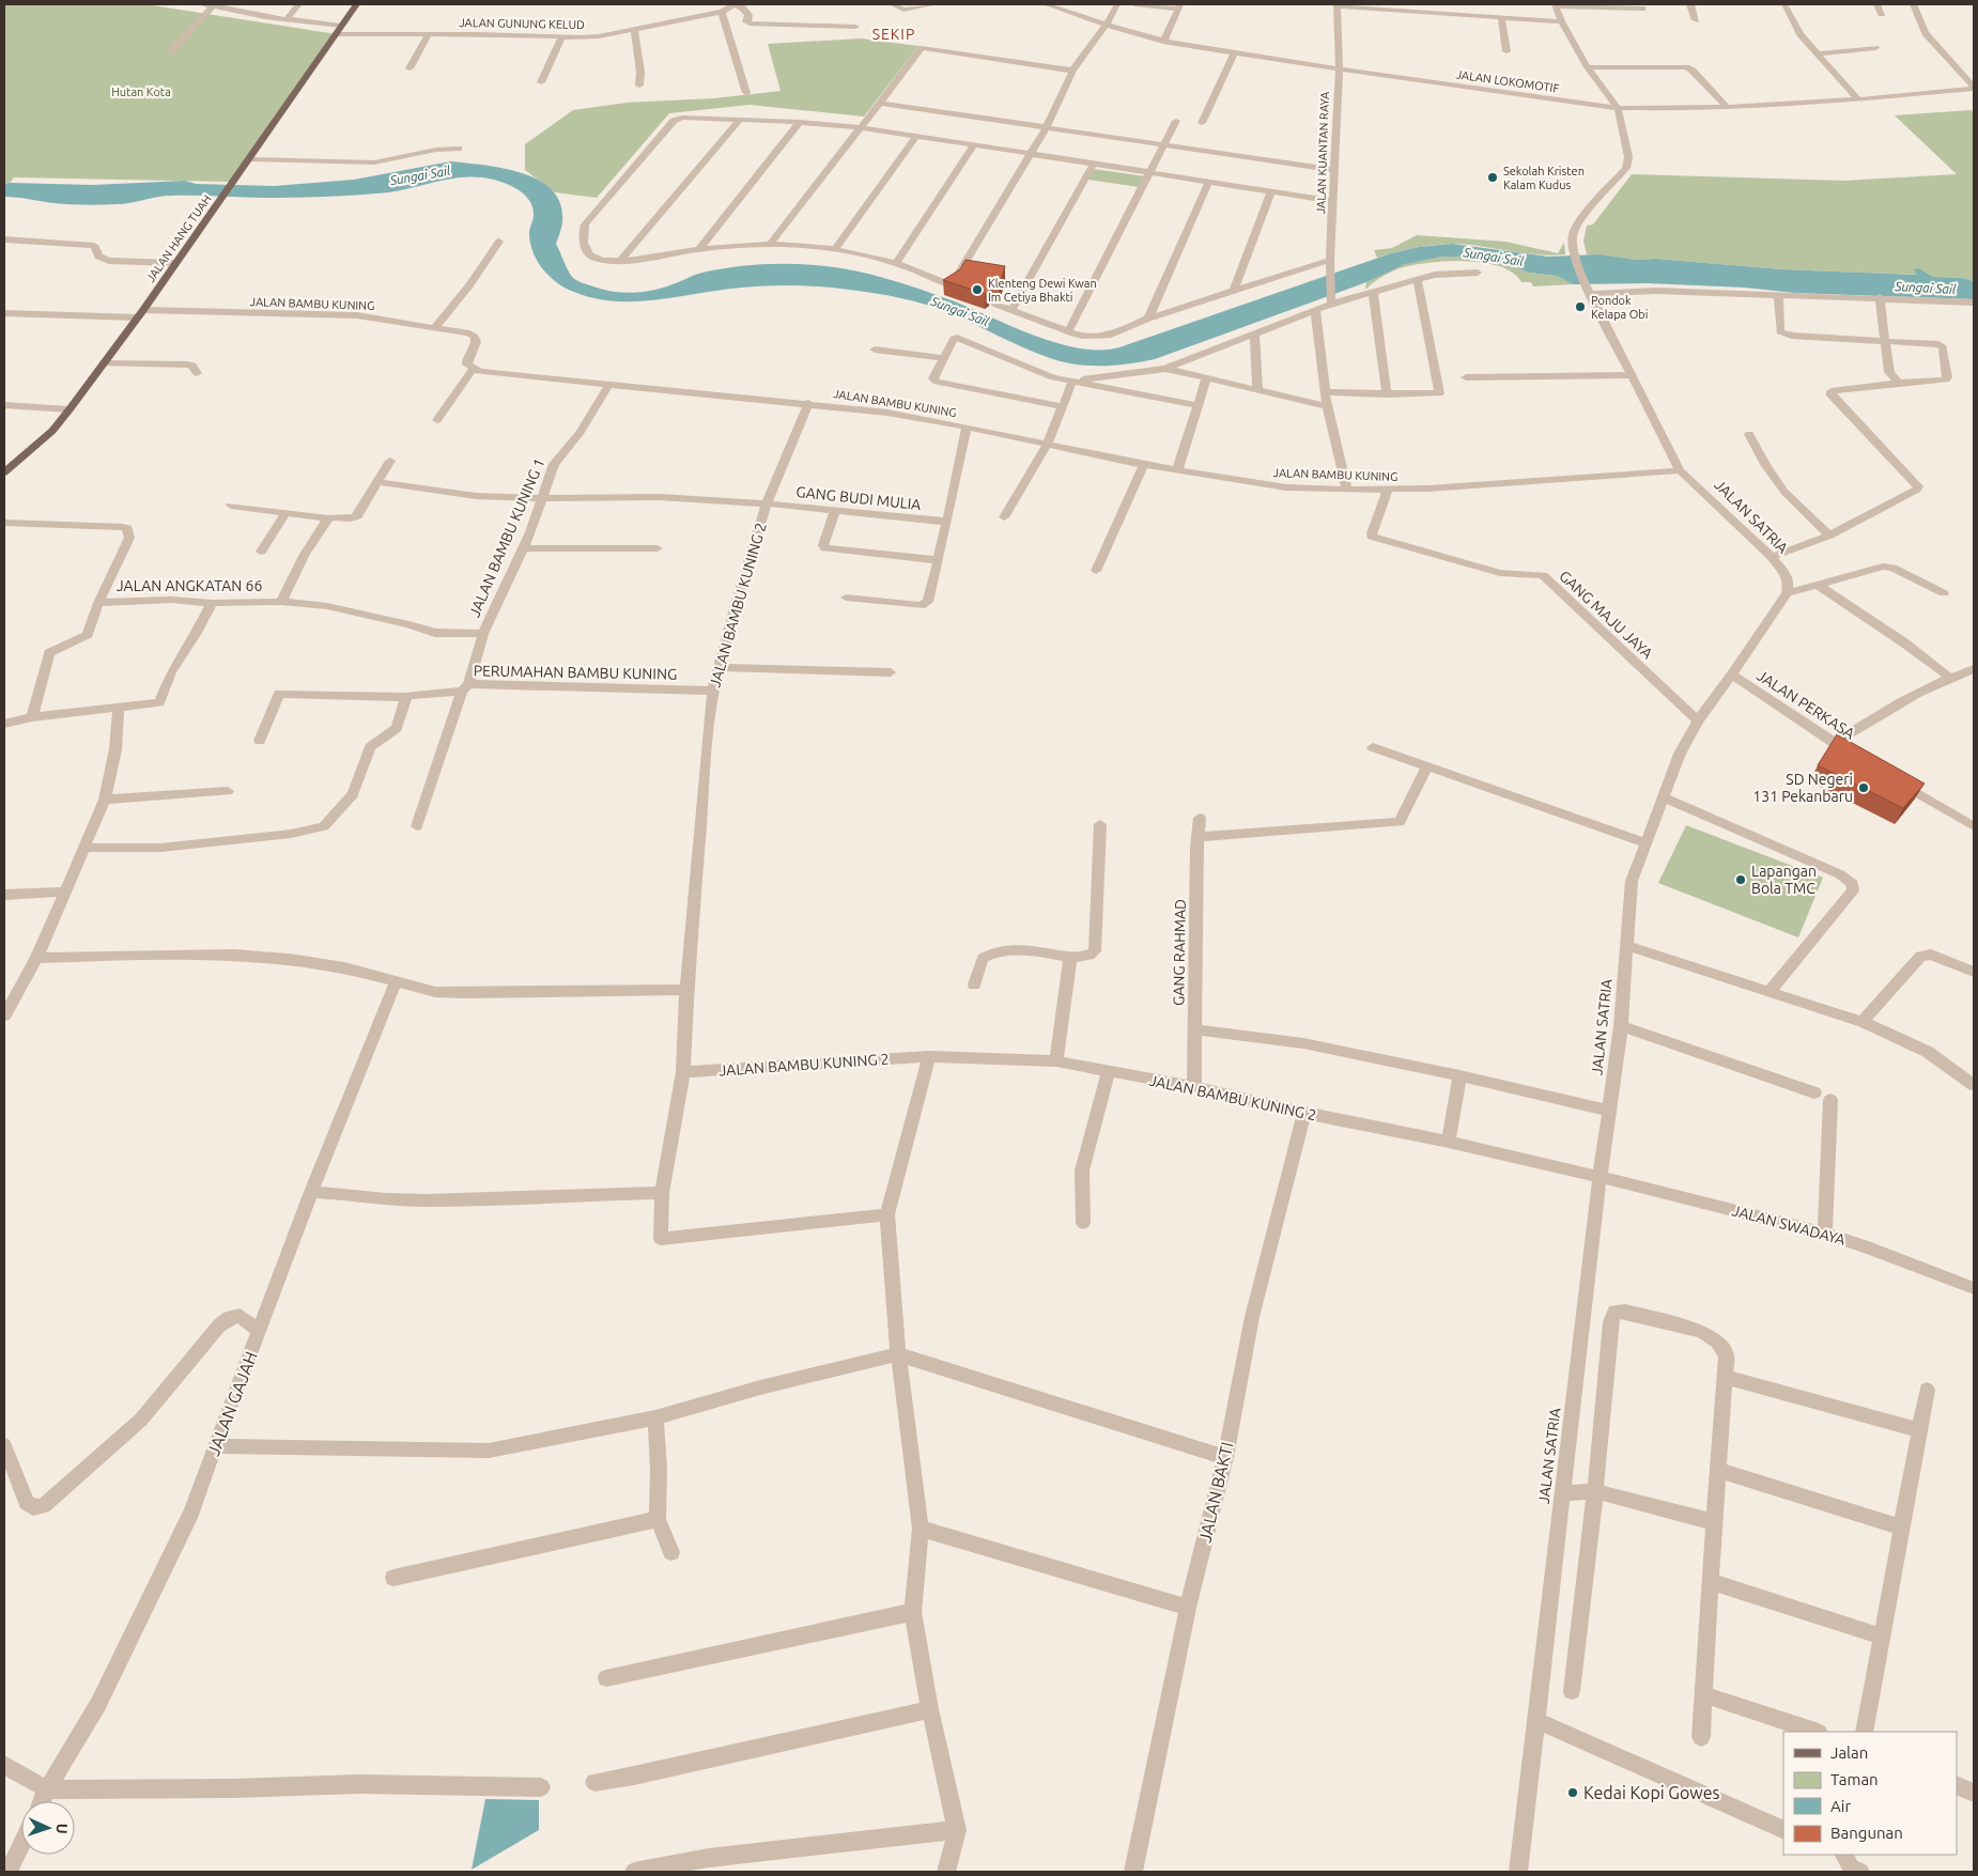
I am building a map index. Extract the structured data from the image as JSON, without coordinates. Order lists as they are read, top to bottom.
{
  "streets": {
    "main road": ["JALAN HANG TUAH"],
    "street": [
      "JALAN GUNUNG KELUD",
      "JALAN LOKOMOTIF",
      "JALAN KUANTAN RAYA",
      "JALAN BAMBU KUNING",
      "GANG BUDI MULIA",
      "JALAN SATRIA",
      "JALAN BAMBU KUNING 1",
      "JALAN ANGKATAN 66",
      "JALAN BAMBU KUNING 2",
      "GANG MAJU JAYA",
      "PERUMAHAN BAMBU KUNING",
      "JALAN PERKASA",
      "GANG RAHMAD",
      "JALAN SWADAYA",
      "JALAN GAJAH",
      "JALAN BAKTI"
    ]
  },
  "crossings": [
    ["JALAN GUNUNG KELUD", "JALAN HANG TUAH"],
    ["JALAN LOKOMOTIF", "JALAN KUANTAN RAYA"],
    ["JALAN LOKOMOTIF", "JALAN SATRIA"],
    ["JALAN HANG TUAH", "JALAN BAMBU KUNING"],
    ["JALAN BAMBU KUNING", "JALAN SATRIA"],
    ["JALAN BAMBU KUNING", "JALAN BAMBU KUNING 1"],
    ["JALAN BAMBU KUNING", "JALAN BAMBU KUNING 2"],
    ["JALAN BAMBU KUNING", "GANG MAJU JAYA"],
    ["GANG BUDI MULIA", "JALAN BAMBU KUNING 1"],
    ["GANG BUDI MULIA", "JALAN BAMBU KUNING 2"],
    ["JALAN SATRIA", "JALAN BAMBU KUNING 2"],
    ["JALAN SATRIA", "GANG MAJU JAYA"],
    ["JALAN SATRIA", "JALAN PERKASA"],
    ["JALAN SATRIA", "JALAN SWADAYA"],
    ["JALAN BAMBU KUNING 1", "JALAN ANGKATAN 66"],
    ["JALAN BAMBU KUNING 1", "PERUMAHAN BAMBU KUNING"],
    ["JALAN BAMBU KUNING 2", "PERUMAHAN BAMBU KUNING"],
    ["JALAN BAMBU KUNING 2", "GANG RAHMAD"],
    ["JALAN BAMBU KUNING 2", "JALAN SWADAYA"],
    ["JALAN BAMBU KUNING 2", "JALAN BAKTI"]
  ],
  "districts": ["SEKIP"],
  "water": ["Sungai Sail"],
  "parks": ["Hutan Kota"],
  "places": [
    "Sekolah Kristen Kalam Kudus",
    "Klenteng Dewi Kwan Im Cetiya Bhakti",
    "Pondok Kelapa Obi",
    "SD Negeri 131 Pekanbaru",
    "Lapangan Bola TMC",
    "Kedai Kopi Gowes"
  ],
  "legend": [
    "Jalan",
    "Taman",
    "Air",
    "Bangunan"
  ],
  "north": "right"
}
